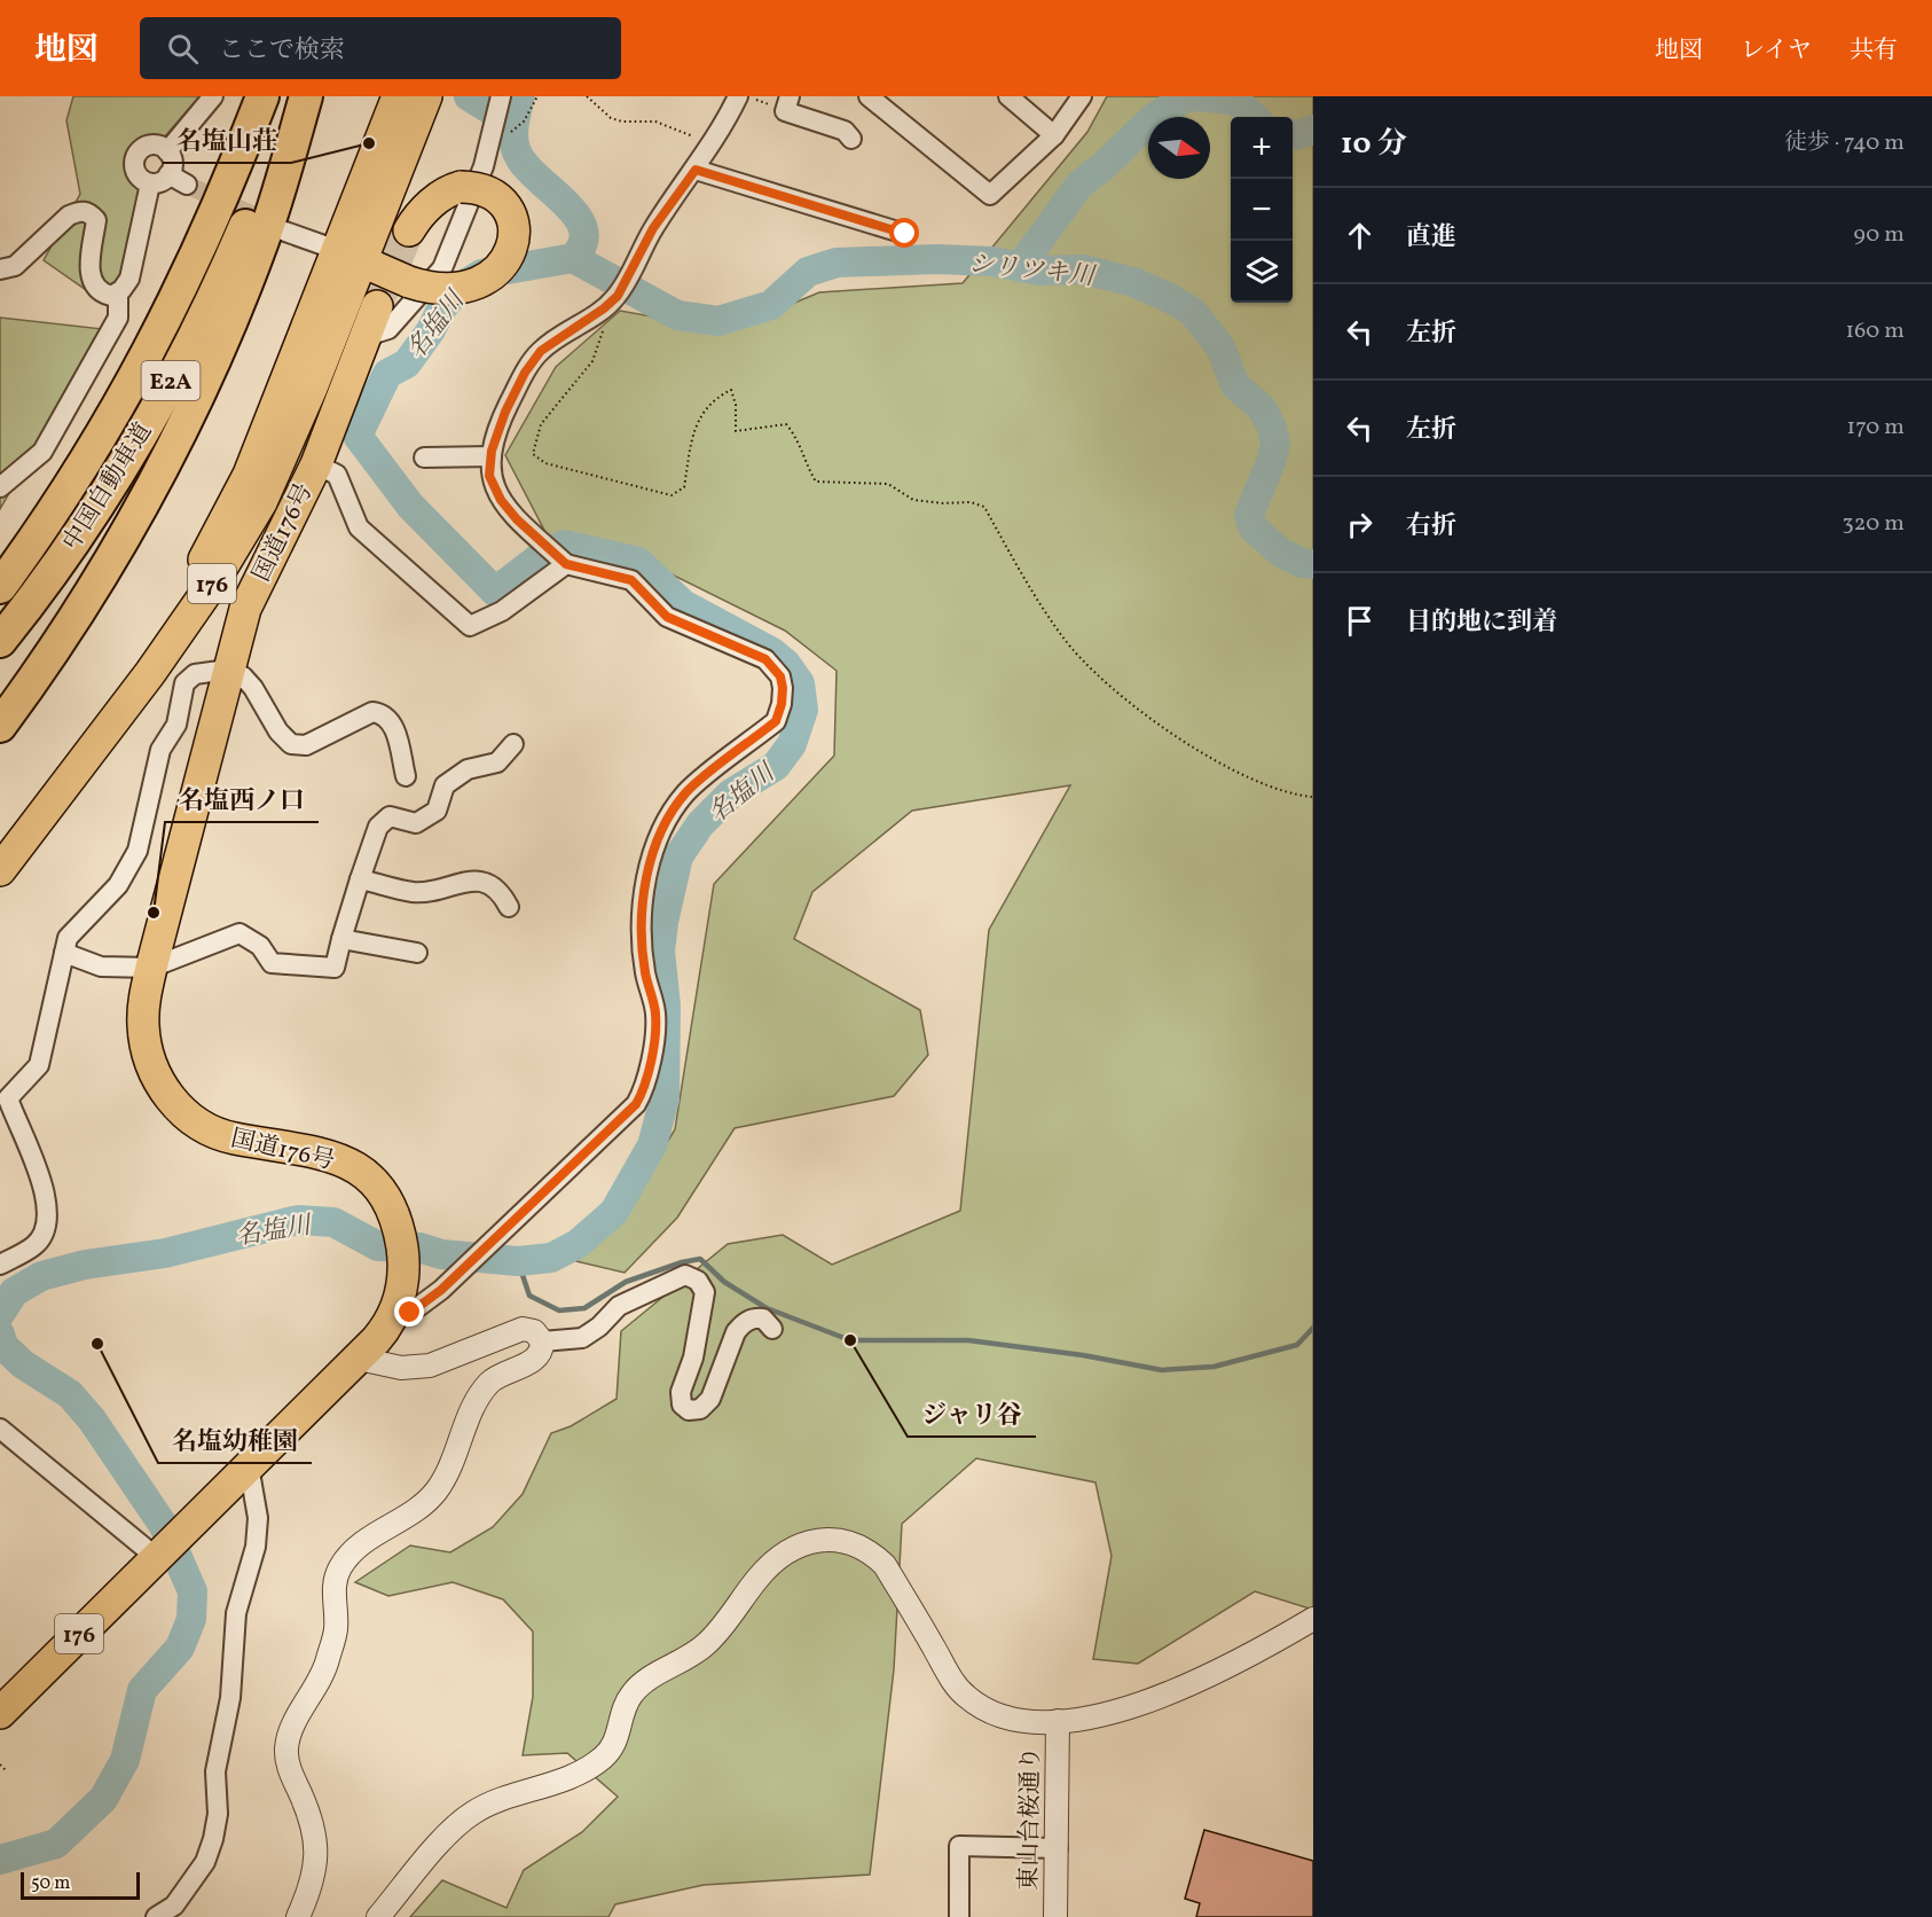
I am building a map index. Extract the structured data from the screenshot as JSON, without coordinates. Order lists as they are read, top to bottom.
{
  "streets": {
    "highway": [
      "E2A",
      "中国自動車道",
      "国道176号",
      "176"
    ],
    "street": ["東山台桜通り"]
  },
  "water": ["シリツキ川", "名塩川"],
  "places": [
    "名塩山荘",
    "名塩西ノ口",
    "ジャリ谷",
    "名塩幼稚園"
  ],
  "scale_bar": "50 m",
  "north": "right",
  "page": {
    "header": "地図",
    "search": "ここで検索",
    "nav": ["地図", "レイヤ", "共有"],
    "heading": ["10 分", "徒歩 · 740 m"],
    "map_buttons": ["+", "−"],
    "list": [
      ["直進", "90 m"],
      ["左折", "160 m"],
      ["左折", "170 m"],
      ["右折", "320 m"],
      "目的地に到着"
    ],
    "scale": "50 m"
  }
}
